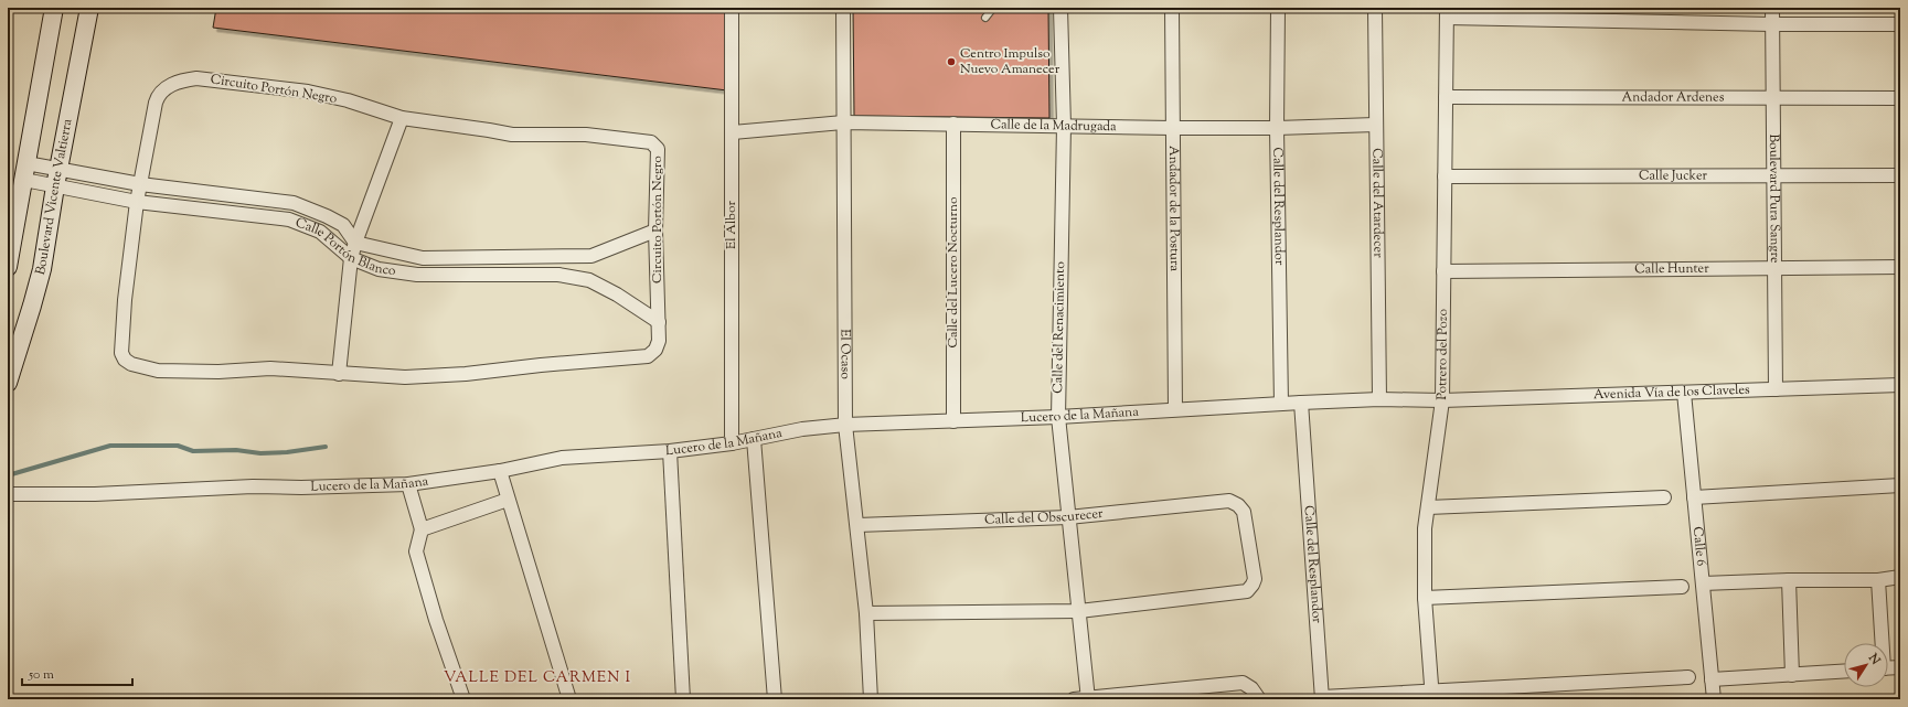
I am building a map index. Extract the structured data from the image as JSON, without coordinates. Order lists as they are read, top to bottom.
{
  "streets": {
    "main road": ["Boulevard Vicente Valtierra"],
    "street": [
      "Circuito Portón Negro",
      "Andador Ardenes",
      "Calle de la Madrugada",
      "Calle Jucker",
      "Boulevard Pura Sangre",
      "Calle del Atardecer",
      "Calle del Resplandor",
      "Andador de la Postura",
      "El Albor",
      "Calle Portón Blanco",
      "Calle Hunter",
      "Calle del Lucero Nocturno",
      "Calle del Renacimiento",
      "El Ocaso",
      "Potrero del Pozo",
      "Avenida Vía de los Claveles",
      "Lucero de la Mañana",
      "Calle del Obscurecer",
      "Calle 6"
    ]
  },
  "crossings": [
    ["Circuito Portón Negro", "Calle Portón Blanco"],
    ["Andador Ardenes", "Boulevard Pura Sangre"],
    ["Andador Ardenes", "Potrero del Pozo"],
    ["Calle de la Madrugada", "Calle del Atardecer"],
    ["Calle de la Madrugada", "Calle del Resplandor"],
    ["Calle de la Madrugada", "Andador de la Postura"],
    ["Calle de la Madrugada", "El Albor"],
    ["Calle de la Madrugada", "Calle del Lucero Nocturno"],
    ["Calle de la Madrugada", "Calle del Renacimiento"],
    ["Calle de la Madrugada", "El Ocaso"],
    ["Calle Jucker", "Boulevard Pura Sangre"],
    ["Calle Jucker", "Potrero del Pozo"],
    ["Boulevard Vicente Valtierra", "Calle Portón Blanco"],
    ["Boulevard Pura Sangre", "Calle Hunter"],
    ["Boulevard Pura Sangre", "Avenida Vía de los Claveles"],
    ["Calle del Atardecer", "Lucero de la Mañana"],
    ["Calle del Resplandor", "Lucero de la Mañana"],
    ["Andador de la Postura", "Lucero de la Mañana"],
    ["El Albor", "Lucero de la Mañana"],
    ["Calle Hunter", "Potrero del Pozo"],
    ["Calle del Lucero Nocturno", "Lucero de la Mañana"],
    ["Calle del Renacimiento", "Lucero de la Mañana"],
    ["Calle del Renacimiento", "Calle del Obscurecer"],
    ["El Ocaso", "Lucero de la Mañana"],
    ["El Ocaso", "Calle del Obscurecer"],
    ["Potrero del Pozo", "Avenida Vía de los Claveles"],
    ["Potrero del Pozo", "Lucero de la Mañana"],
    ["Avenida Vía de los Claveles", "Lucero de la Mañana"],
    ["Avenida Vía de los Claveles", "Calle 6"]
  ],
  "districts": ["VALLE DEL CARMEN I"],
  "places": ["Centro Impulso Nuevo Amanecer"],
  "scale_bar": "50 m",
  "north": "top right"
}
